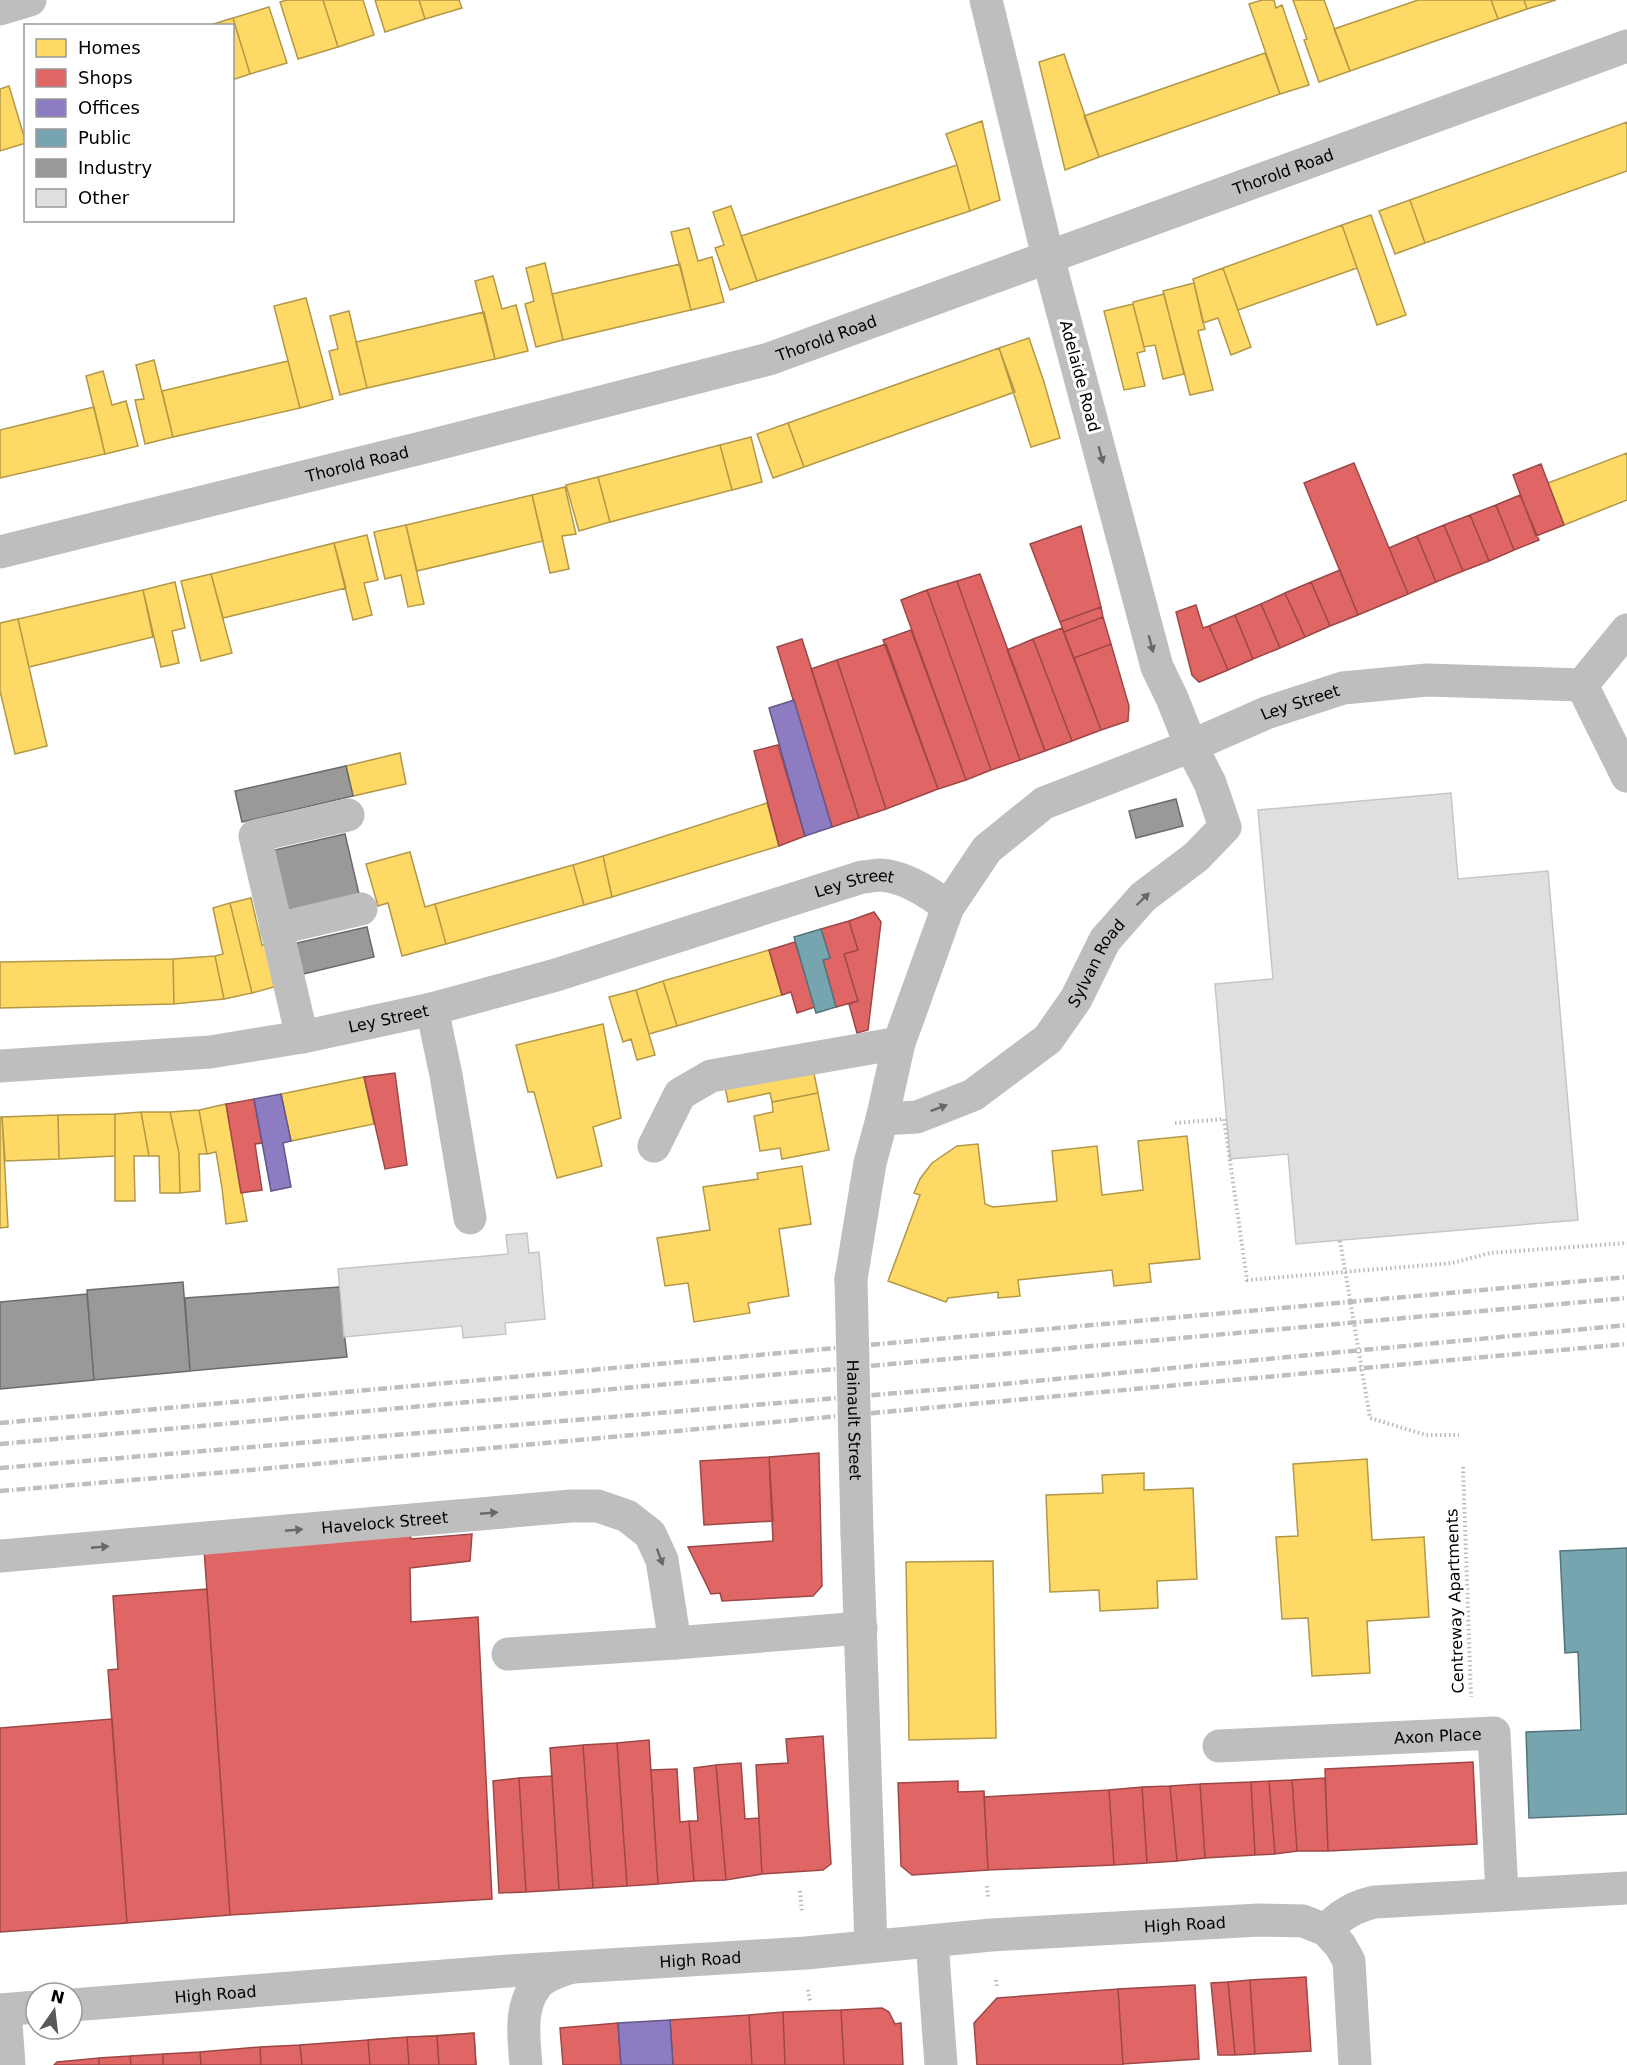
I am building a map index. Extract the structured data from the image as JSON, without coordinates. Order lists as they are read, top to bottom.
{
  "streets": {
    "street": [
      "Thorold Road",
      "Adelaide Road",
      "Ley Street",
      "Sylvan Road",
      "Hainault Street",
      "Havelock Street",
      "Axon Place",
      "High Road"
    ],
    "path": ["Centreway Apartments"]
  },
  "crossings": [
    ["Thorold Road", "Adelaide Road"],
    ["Adelaide Road", "Ley Street"],
    ["Adelaide Road", "Sylvan Road"],
    ["Ley Street", "Sylvan Road"],
    ["Ley Street", "Hainault Street"],
    ["Sylvan Road", "Hainault Street"],
    ["Hainault Street", "High Road"],
    ["Centreway Apartments", "Axon Place"]
  ],
  "one_way": ["Adelaide Road", "Sylvan Road", "Havelock Street"],
  "legend": [
    "Homes",
    "Shops",
    "Offices",
    "Public",
    "Industry",
    "Other"
  ],
  "north": "top"
}
